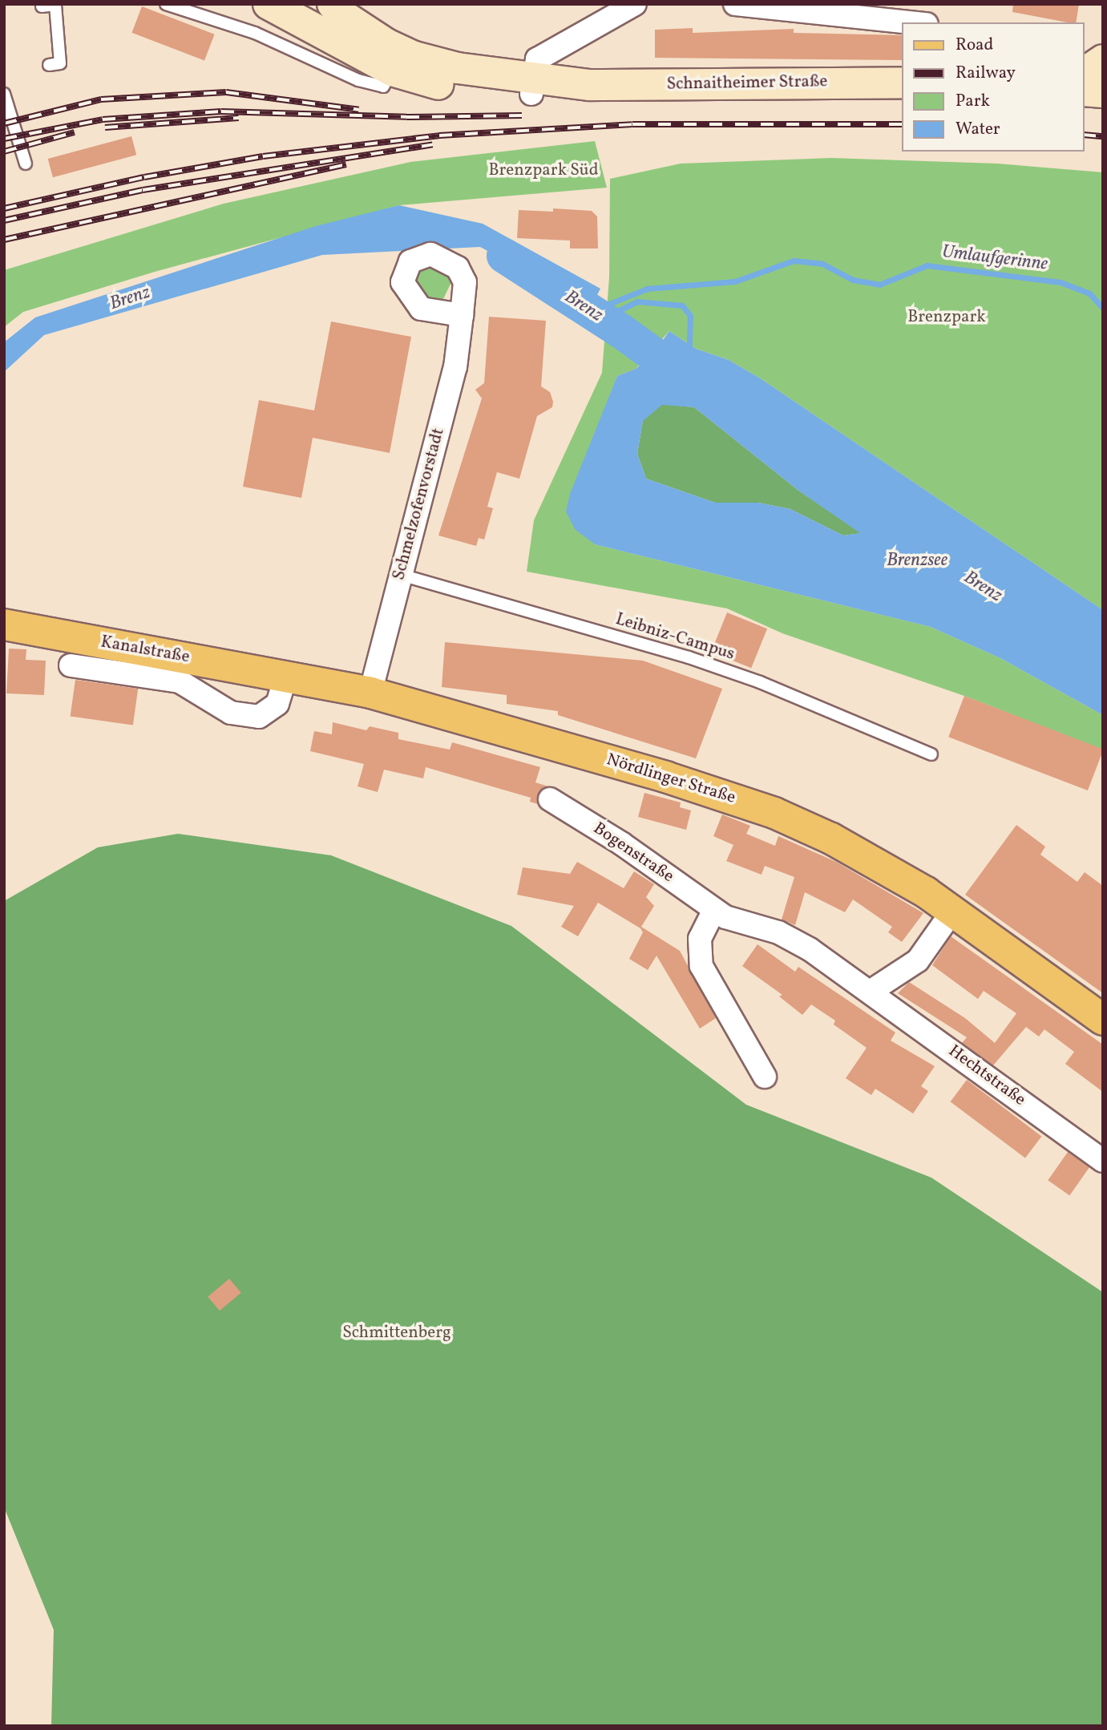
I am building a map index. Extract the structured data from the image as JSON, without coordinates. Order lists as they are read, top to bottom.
{
  "streets": {
    "main road": ["Kanalstraße", "Nördlinger Straße"],
    "street": [
      "Schnaitheimer Straße",
      "Schmelzofenvorstadt",
      "Bogenstraße",
      "Hechtstraße"
    ],
    "lane": ["Leibniz-Campus"]
  },
  "crossings": [
    ["Schmelzofenvorstadt", "Leibniz-Campus"],
    ["Schmelzofenvorstadt", "Kanalstraße"],
    ["Schmelzofenvorstadt", "Nördlinger Straße"],
    ["Kanalstraße", "Nördlinger Straße"],
    ["Bogenstraße", "Hechtstraße"]
  ],
  "water": ["Umlaufgerinne", "Brenz", "Brenzsee"],
  "parks": ["Brenzpark Süd", "Brenzpark", "Schmittenberg"],
  "legend": [
    "Road",
    "Railway",
    "Park",
    "Water"
  ]
}
